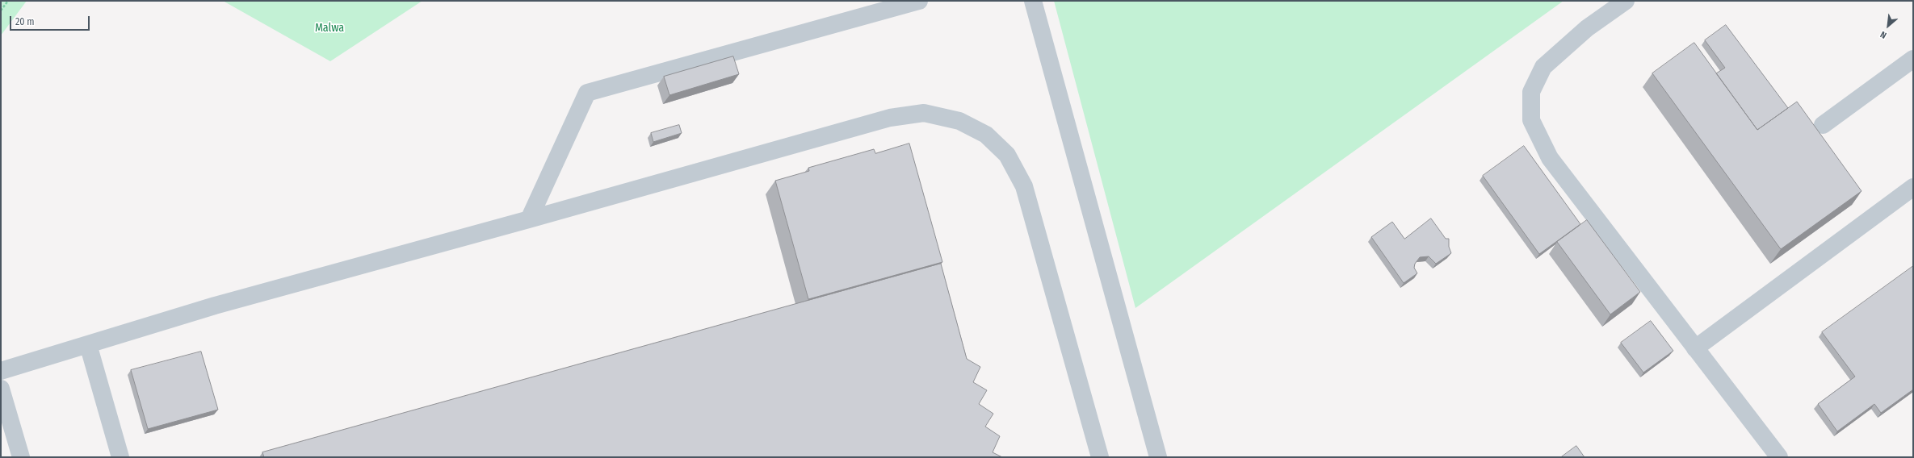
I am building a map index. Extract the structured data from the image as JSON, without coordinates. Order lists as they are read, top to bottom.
{
  "parks": ["Malwa"],
  "scale_bar": "20 m",
  "north": "bottom left"
}
